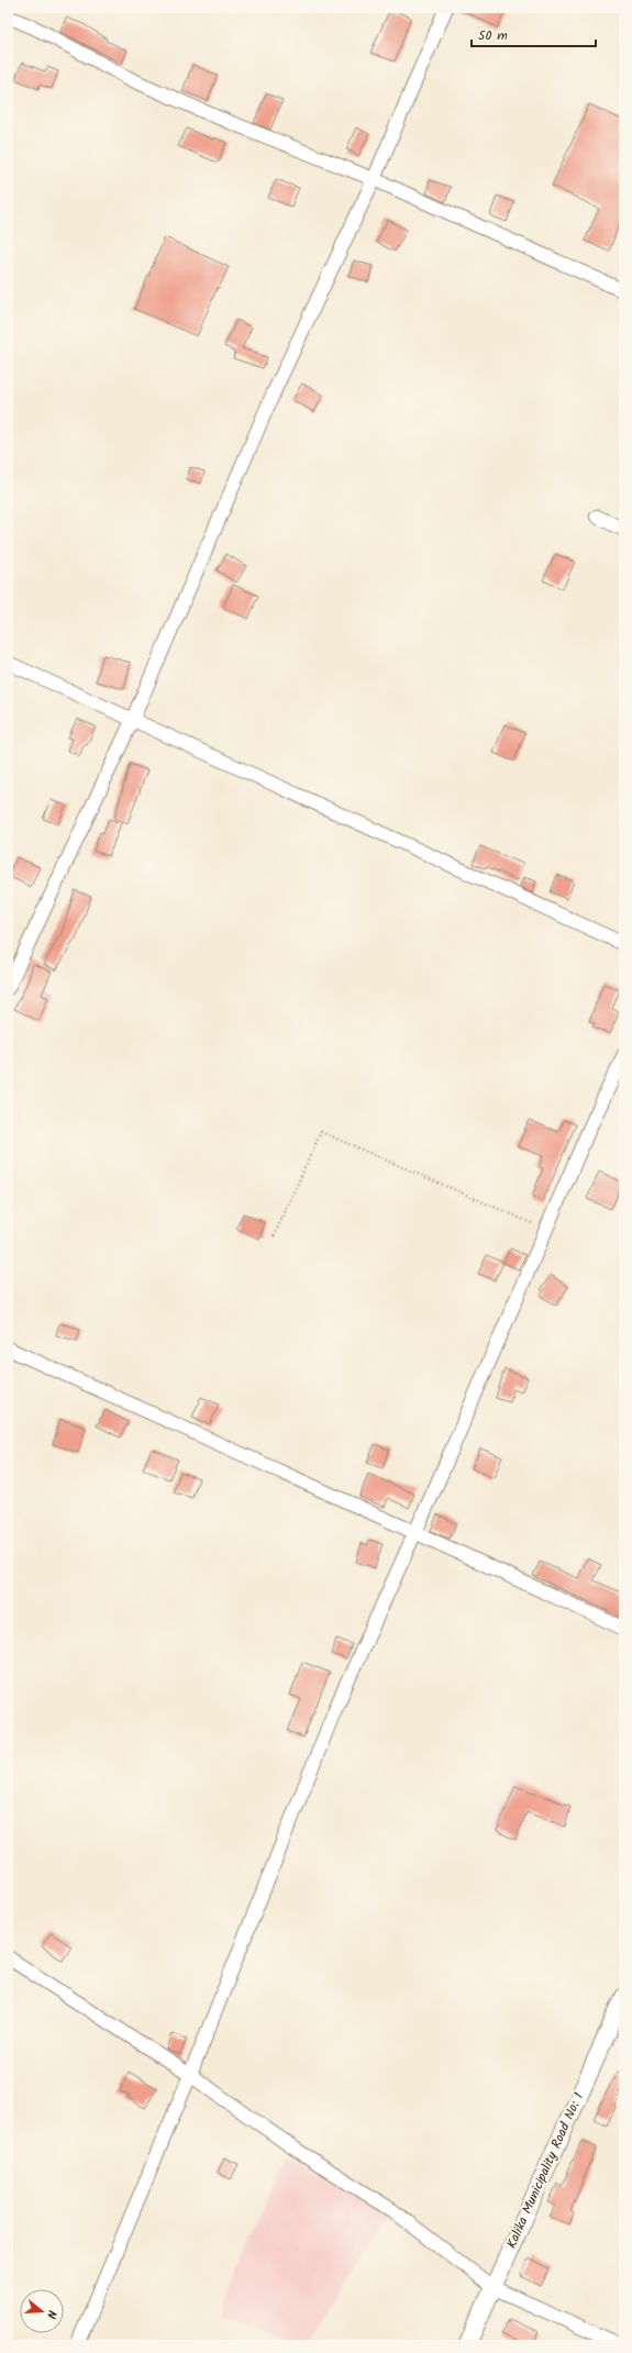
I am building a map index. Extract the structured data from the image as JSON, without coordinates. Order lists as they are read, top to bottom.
{
  "streets": {
    "street": ["Kalika Municipality Road No: 1"]
  },
  "scale_bar": "50 m",
  "north": "right"
}
